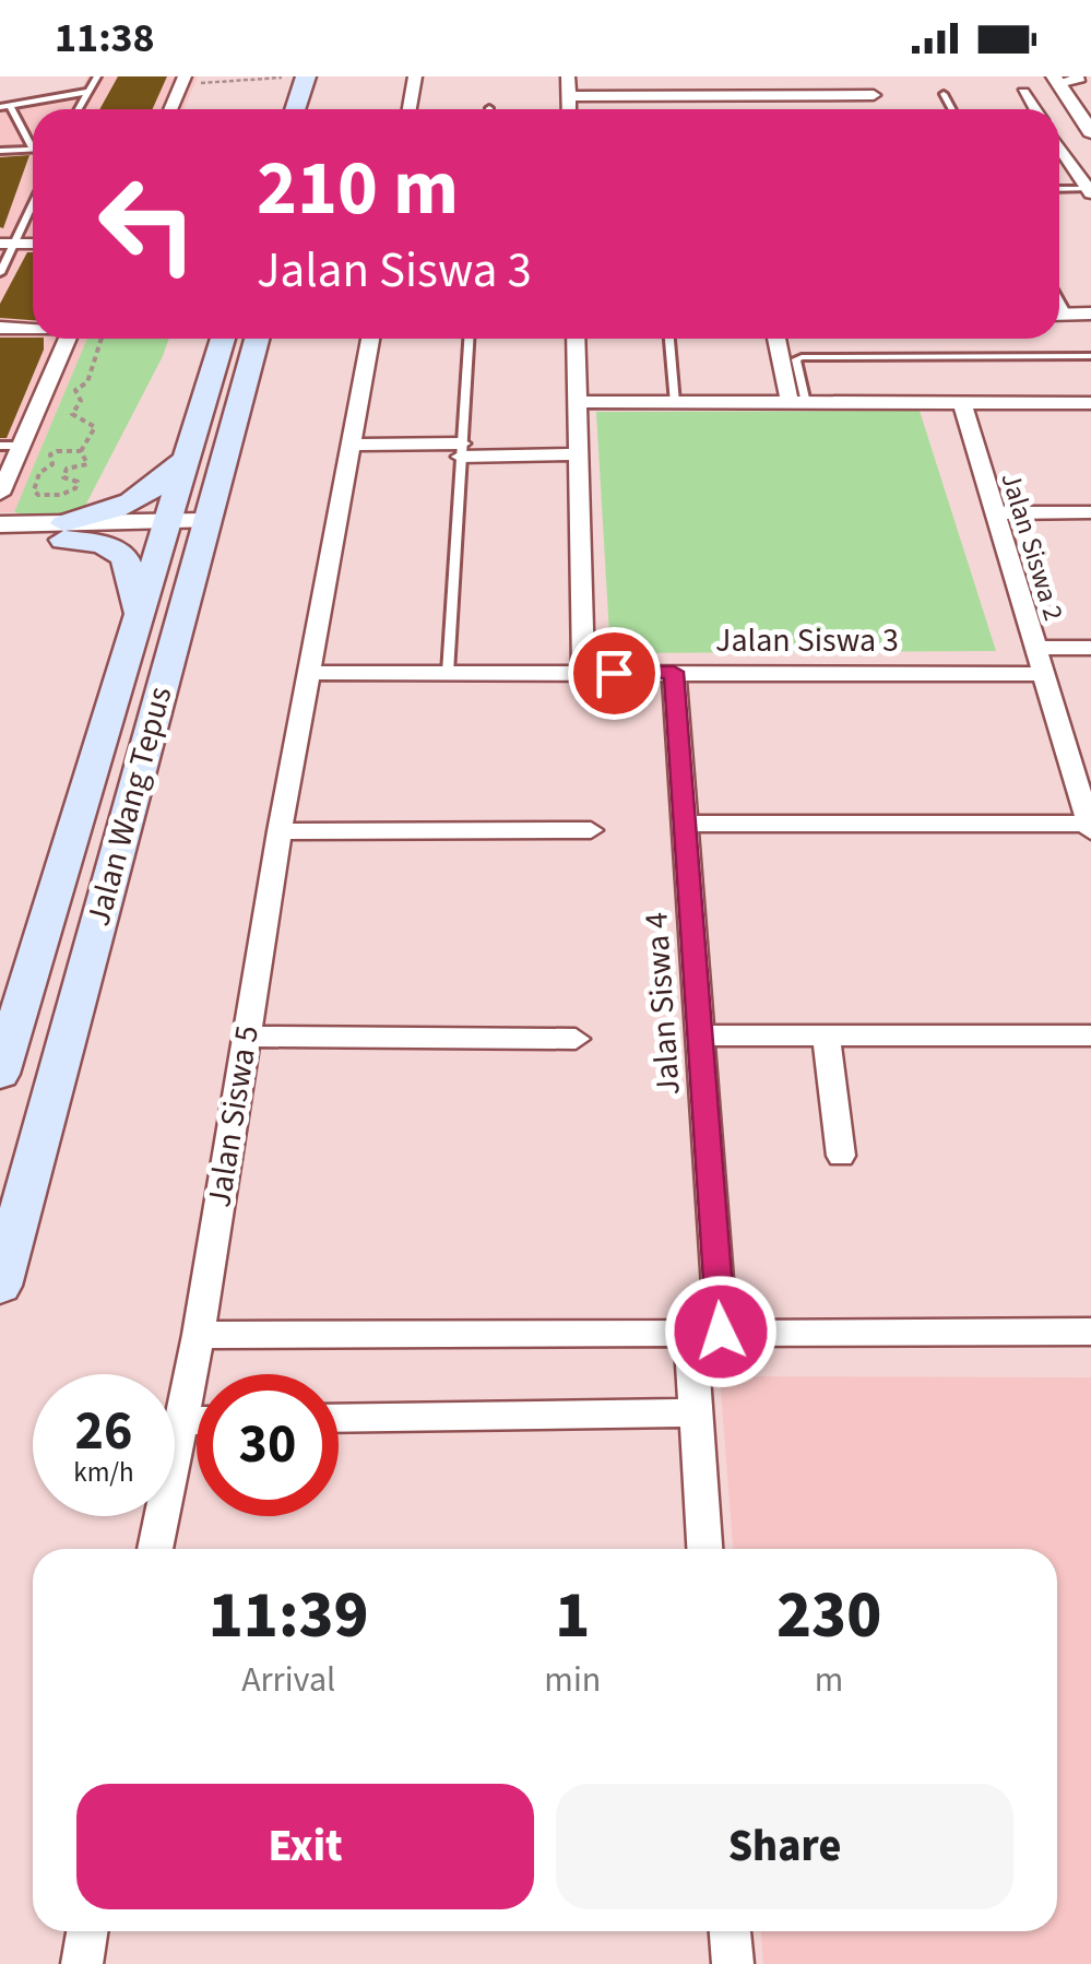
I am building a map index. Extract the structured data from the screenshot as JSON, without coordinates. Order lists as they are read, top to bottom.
{
  "streets": {
    "main road": ["Jalan Wang Tepus"],
    "street": [
      "Jalan Siswa 2",
      "Jalan Siswa 3",
      "Jalan Siswa 4",
      "Jalan Siswa 5"
    ]
  },
  "crossings": [
    ["Jalan Siswa 2", "Jalan Siswa 3"],
    ["Jalan Siswa 3", "Jalan Siswa 4"],
    ["Jalan Siswa 3", "Jalan Siswa 5"]
  ],
  "page": {
    "status": "11:38",
    "turn": ["210 m", "Jalan Siswa 3"],
    "speed": "26 km/h",
    "limit": "30",
    "eta": [
      "11:39",
      "Arrival",
      "1",
      "min",
      "230",
      "m"
    ],
    "buttons": ["Exit", "Share"]
  }
}
